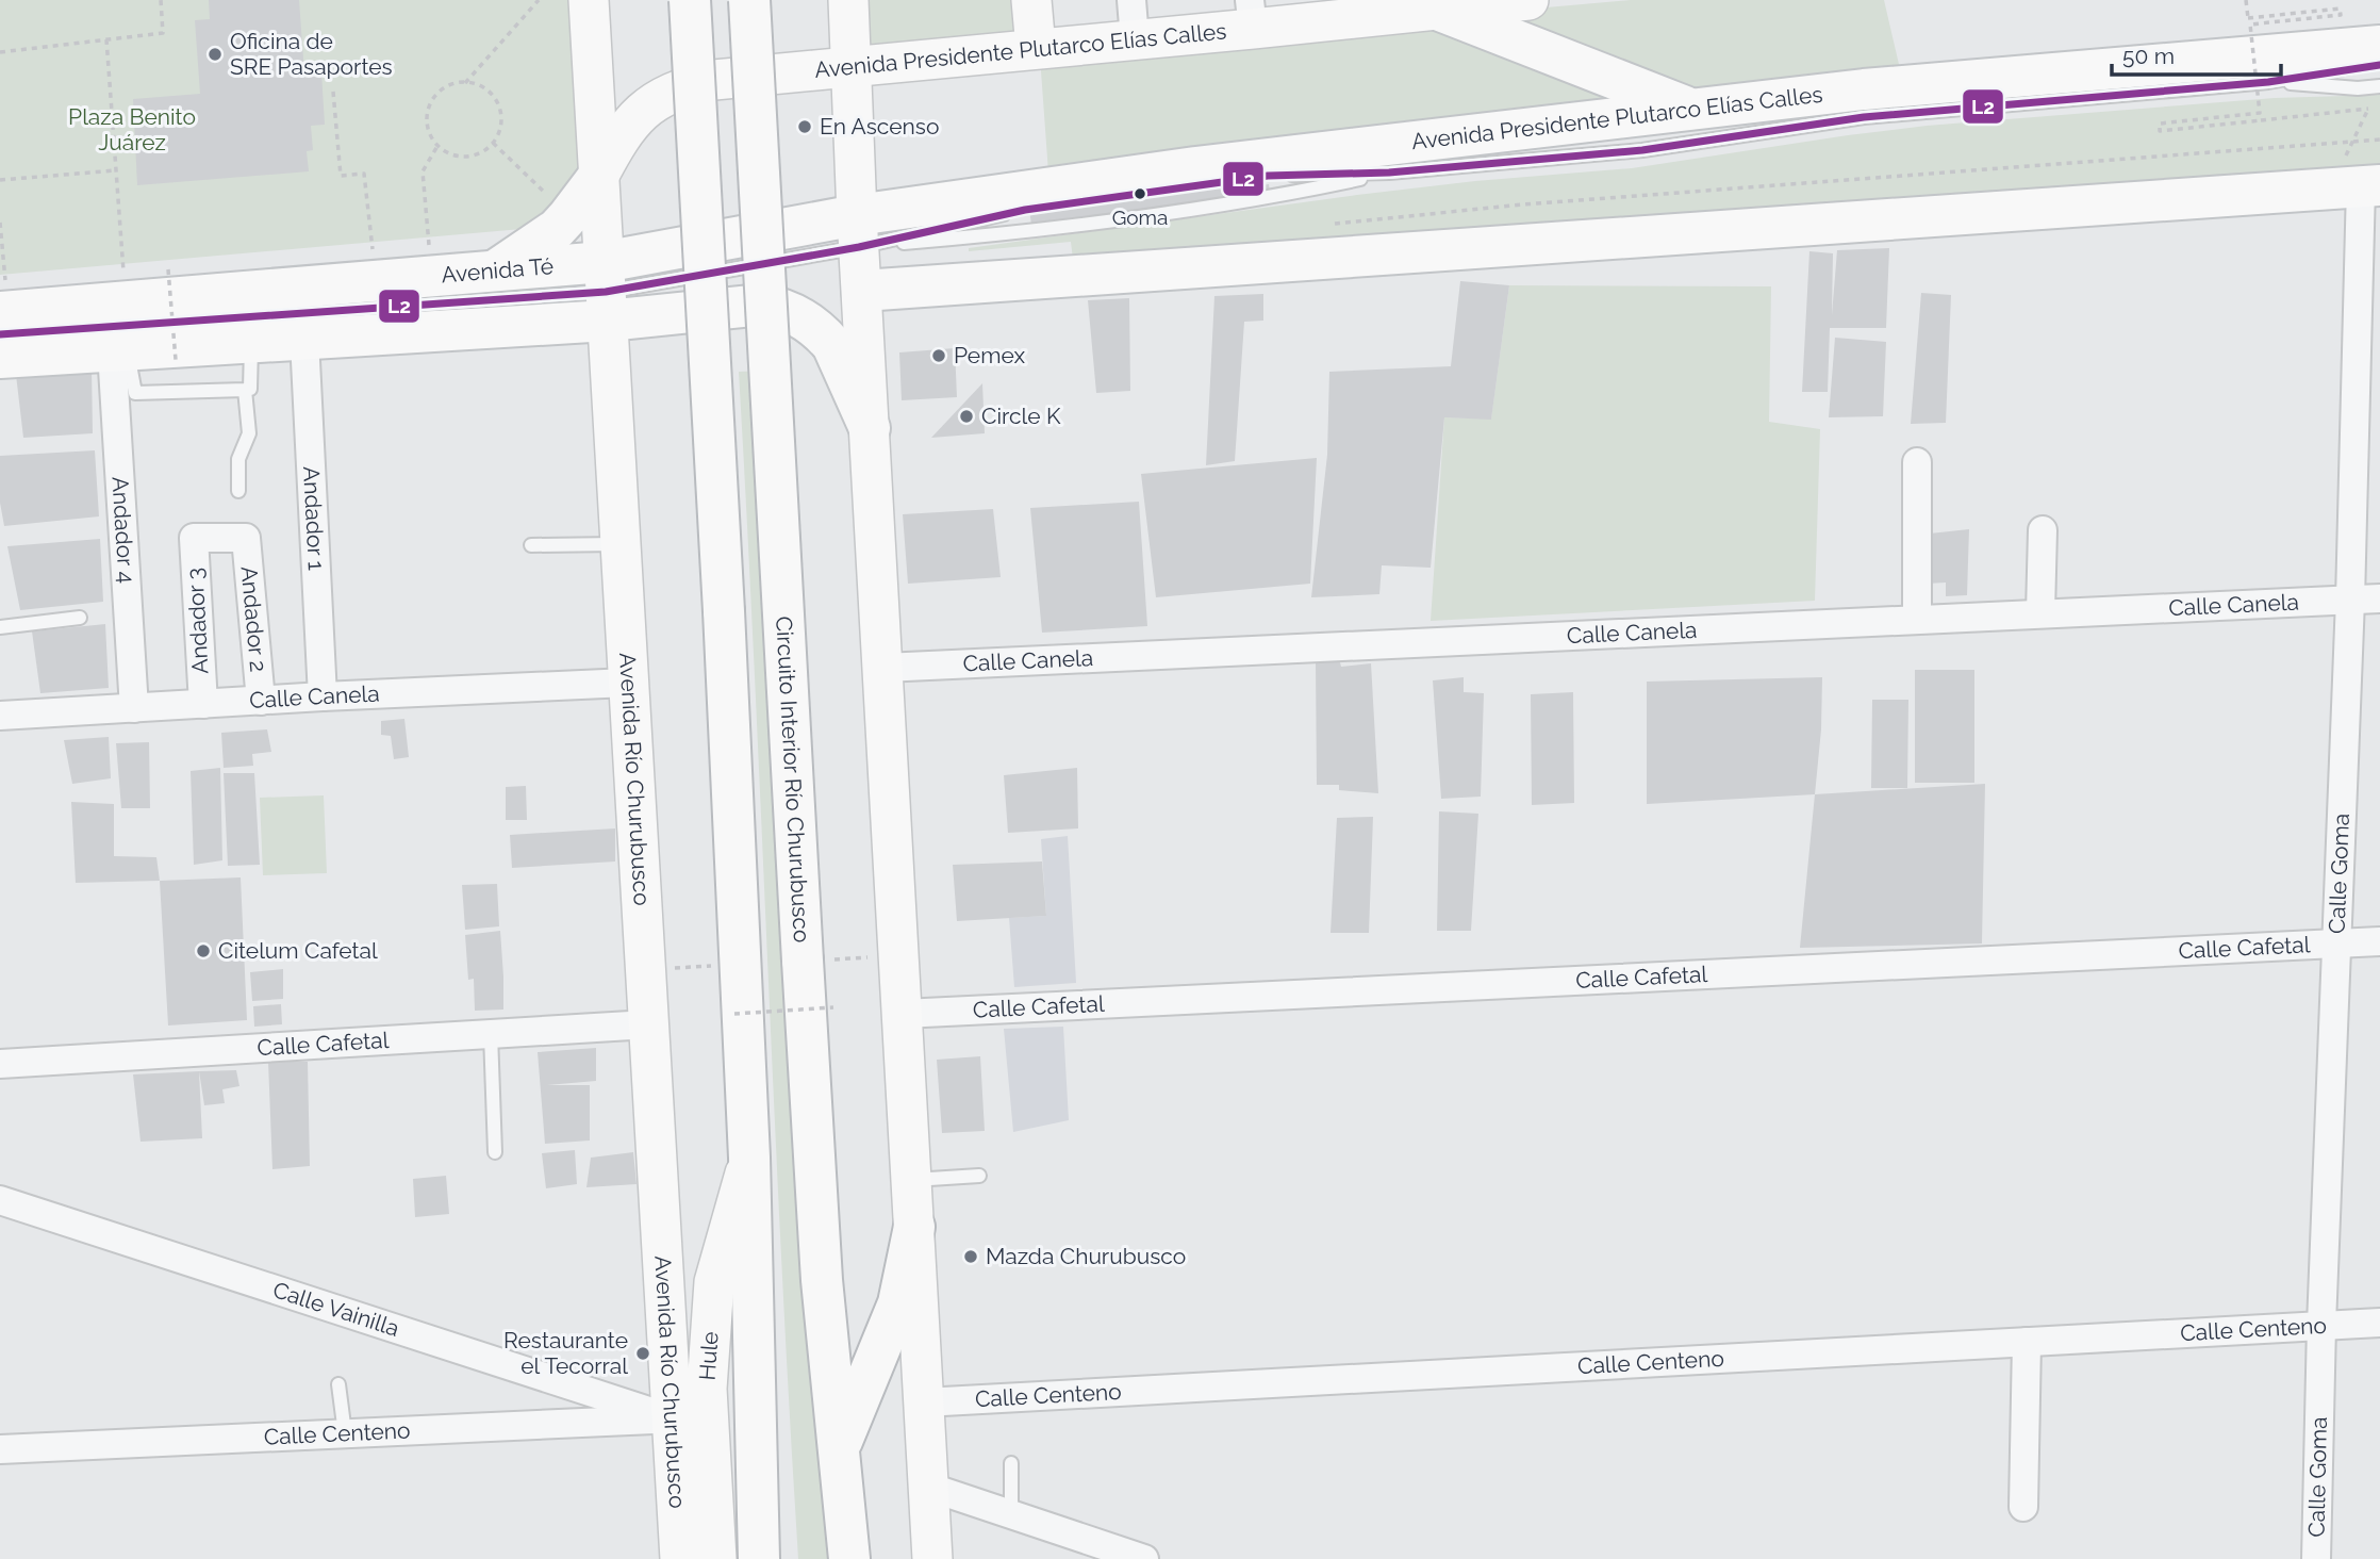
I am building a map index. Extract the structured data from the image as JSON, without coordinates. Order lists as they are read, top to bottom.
{
  "streets": {
    "main road": [
      "Avenida Presidente Plutarco Elías Calles",
      "Avenida Té",
      "Avenida Río Churubusco",
      "Circuito Interior Río Churubusco",
      "Hule"
    ],
    "street": [
      "Andador 1",
      "Andador 4",
      "Calle Canela",
      "Andador 2",
      "Andador 3",
      "Calle Goma",
      "Calle Cafetal",
      "Calle Vainilla",
      "Calle Centeno"
    ]
  },
  "crossings": [
    ["Avenida Presidente Plutarco Elías Calles", "Avenida Té"],
    ["Avenida Presidente Plutarco Elías Calles", "Avenida Río Churubusco"],
    ["Avenida Té", "Andador 1"],
    ["Avenida Té", "Andador 4"],
    ["Avenida Té", "Avenida Río Churubusco"],
    ["Andador 1", "Calle Canela"],
    ["Andador 4", "Calle Canela"],
    ["Calle Canela", "Andador 2"],
    ["Calle Canela", "Andador 3"],
    ["Calle Canela", "Avenida Río Churubusco"],
    ["Calle Canela", "Calle Goma"],
    ["Andador 2", "Andador 3"],
    ["Avenida Río Churubusco", "Calle Cafetal"],
    ["Avenida Río Churubusco", "Calle Vainilla"],
    ["Avenida Río Churubusco", "Calle Centeno"],
    ["Calle Goma", "Calle Cafetal"],
    ["Calle Goma", "Calle Centeno"],
    ["Calle Vainilla", "Calle Centeno"]
  ],
  "parks": ["Plaza Benito Juárez"],
  "places": [
    "Oficina de SRE Pasaportes",
    "En Ascenso",
    "Goma",
    "Pemex",
    "Circle K",
    "Citelum Cafetal",
    "Mazda Churubusco",
    "Restaurante el Tecorral"
  ],
  "lines": ["transit line L2"],
  "scale_bar": "50 m"
}
